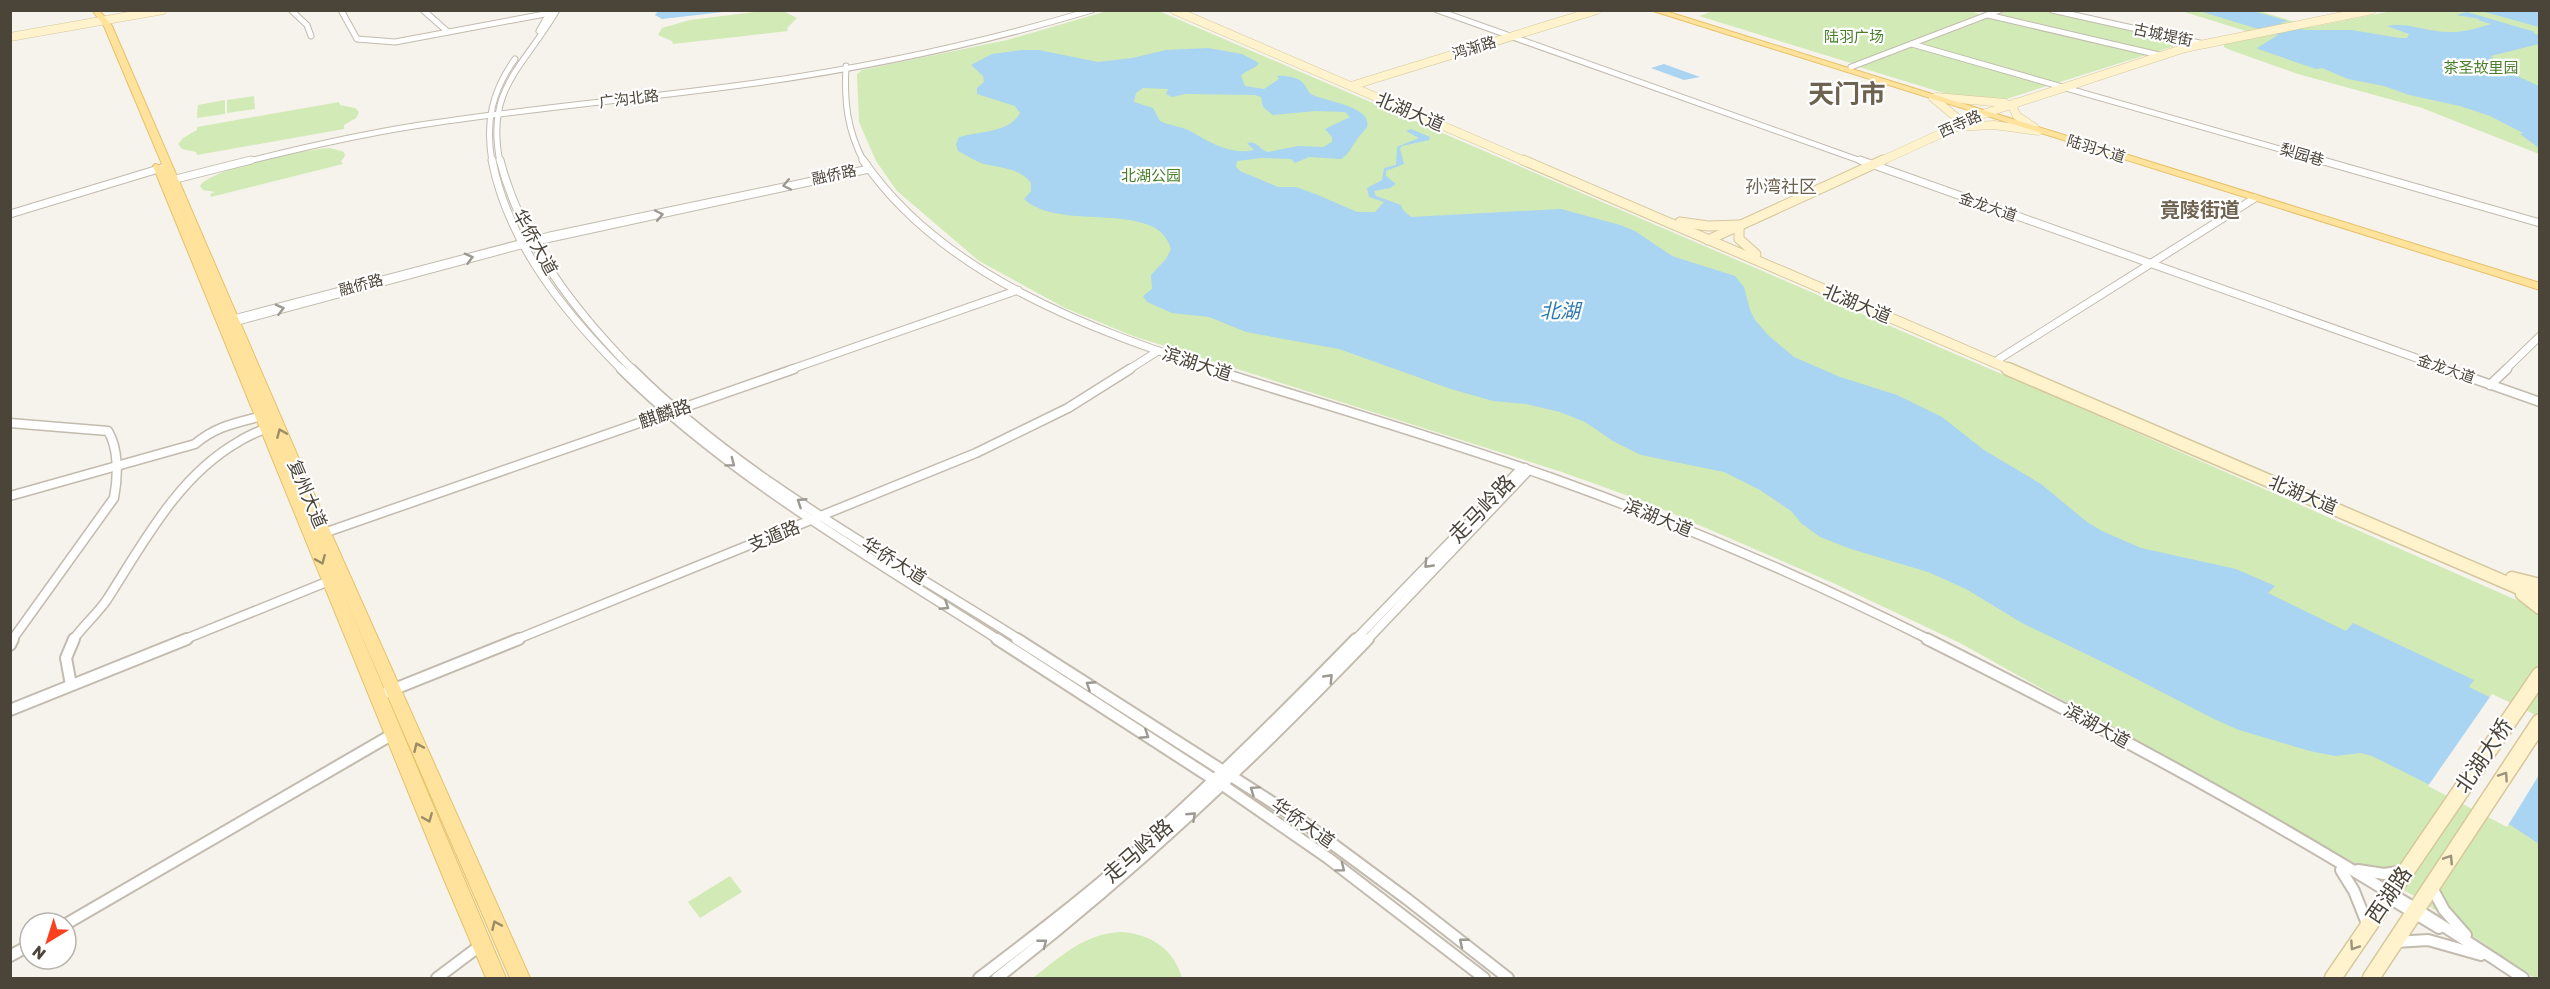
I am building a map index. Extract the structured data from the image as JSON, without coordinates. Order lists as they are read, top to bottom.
{
  "streets": {
    "main road": [
      "鸿渐路",
      "北湖大道",
      "西寺路",
      "陆羽大道",
      "复州大道",
      "北湖大桥",
      "西湖路"
    ],
    "street": [
      "古城堤街",
      "广沟北路",
      "梨园巷",
      "融侨路",
      "金龙大道",
      "华侨大道",
      "滨湖大道",
      "麒麟路",
      "走马岭路",
      "支遁路"
    ]
  },
  "crossings": [
    ["古城堤街", "西寺路"],
    ["鸿渐路", "北湖大道"],
    ["鸿渐路", "金龙大道"],
    ["广沟北路", "华侨大道"],
    ["广沟北路", "滨湖大道"],
    ["广沟北路", "复州大道"],
    ["北湖大道", "西寺路"],
    ["西寺路", "陆羽大道"],
    ["西寺路", "梨园巷"],
    ["西寺路", "金龙大道"],
    ["融侨路", "华侨大道"],
    ["融侨路", "滨湖大道"],
    ["融侨路", "复州大道"],
    ["华侨大道", "麒麟路"],
    ["华侨大道", "走马岭路"],
    ["华侨大道", "支遁路"],
    ["滨湖大道", "麒麟路"],
    ["滨湖大道", "走马岭路"],
    ["滨湖大道", "支遁路"],
    ["滨湖大道", "西湖路"],
    ["麒麟路", "复州大道"],
    ["复州大道", "支遁路"],
    ["北湖大桥", "西湖路"]
  ],
  "districts": ["天门市", "孙湾社区", "竟陵街道"],
  "water": ["北湖"],
  "parks": ["陆羽广场", "茶圣故里园", "北湖公园"],
  "north": "bottom left"
}
